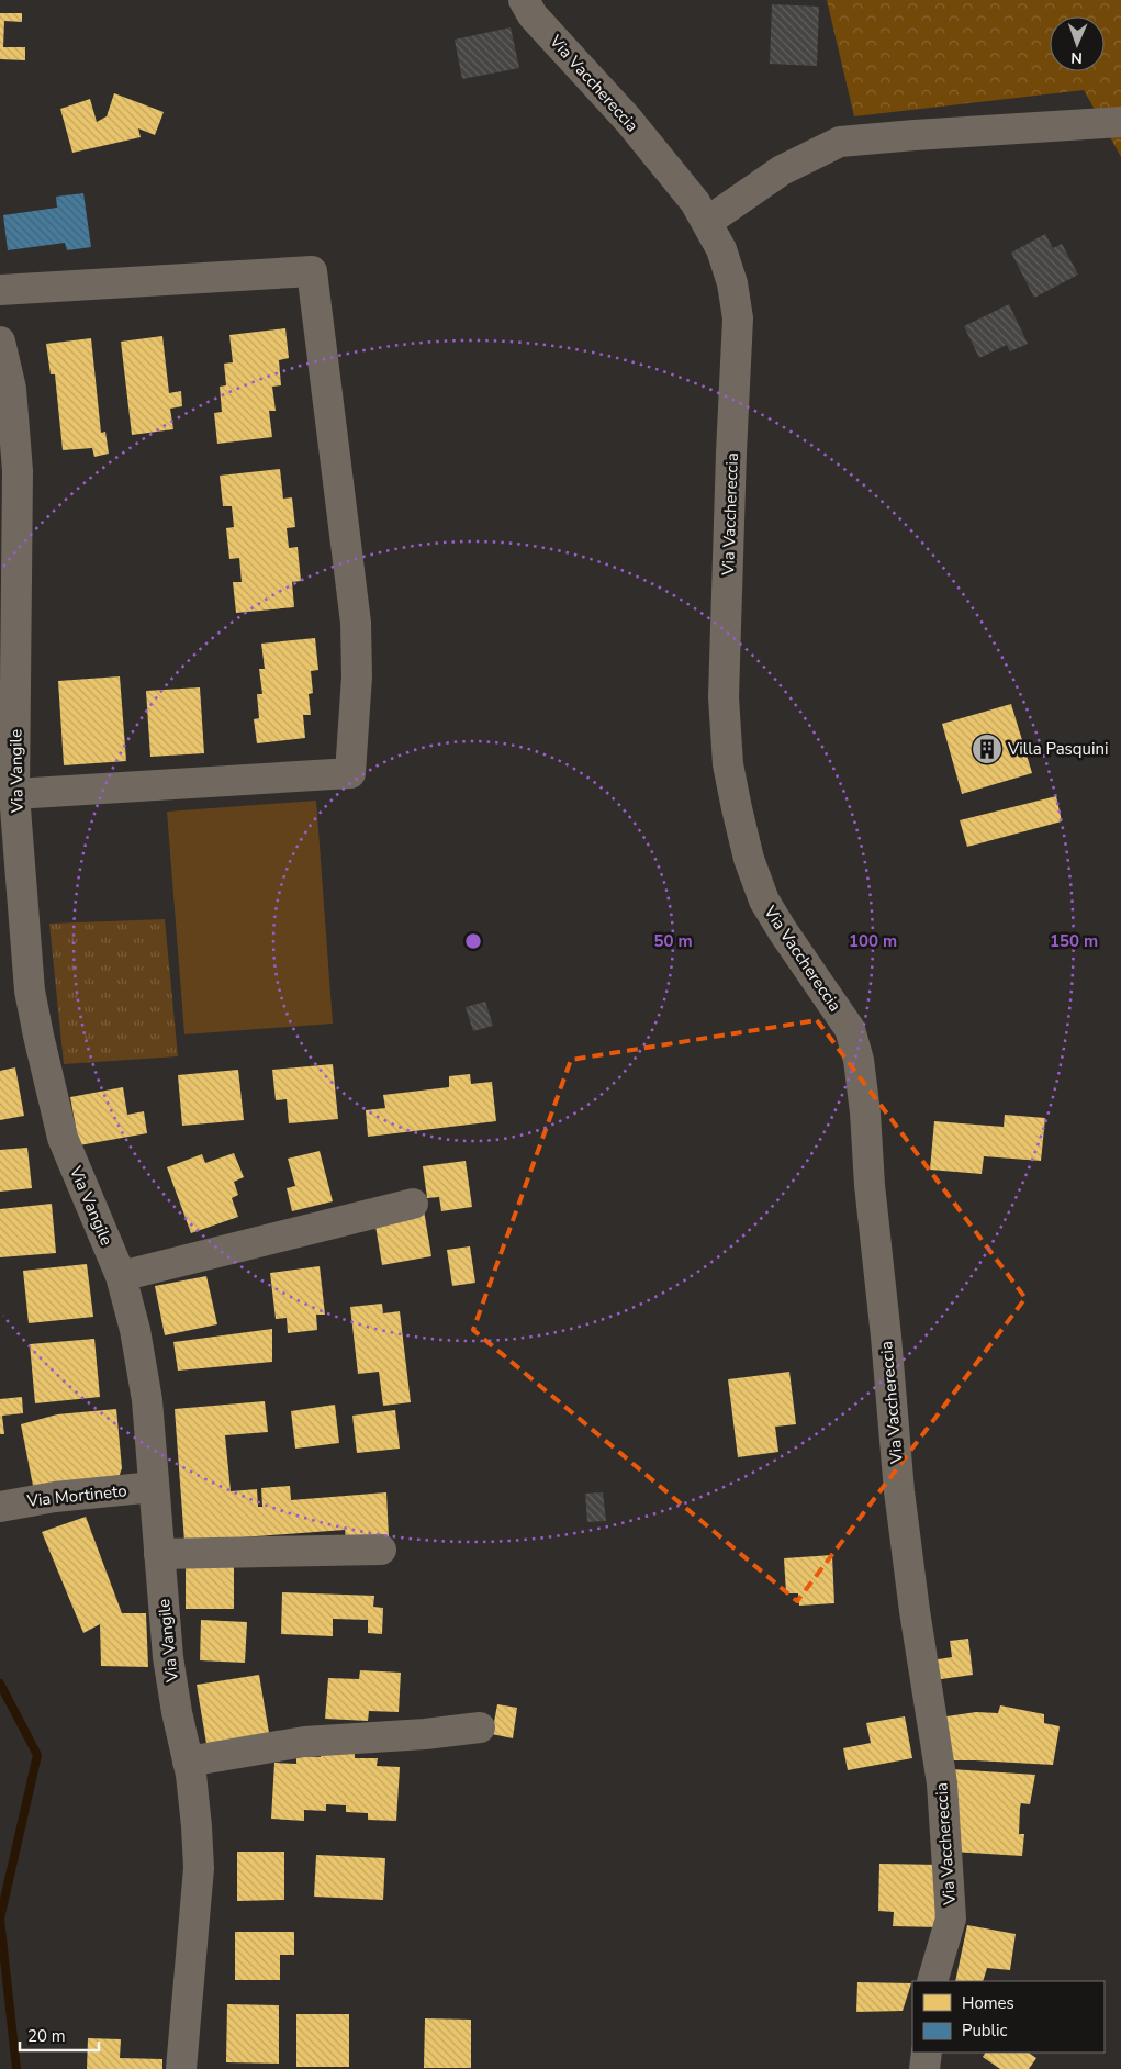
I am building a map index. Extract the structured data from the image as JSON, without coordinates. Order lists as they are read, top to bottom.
{
  "streets": {
    "street": ["Via Vacchereccia", "Via Vangile", "Via Mortineto"]
  },
  "crossings": [
    ["Via Vangile", "Via Mortineto"]
  ],
  "places": {
    "building": ["Villa Pasquini"]
  },
  "legend": ["Homes", "Public"],
  "scale_bar": "20 m",
  "north": "bottom",
  "rings": ["50 m", "100 m", "150 m"]
}
